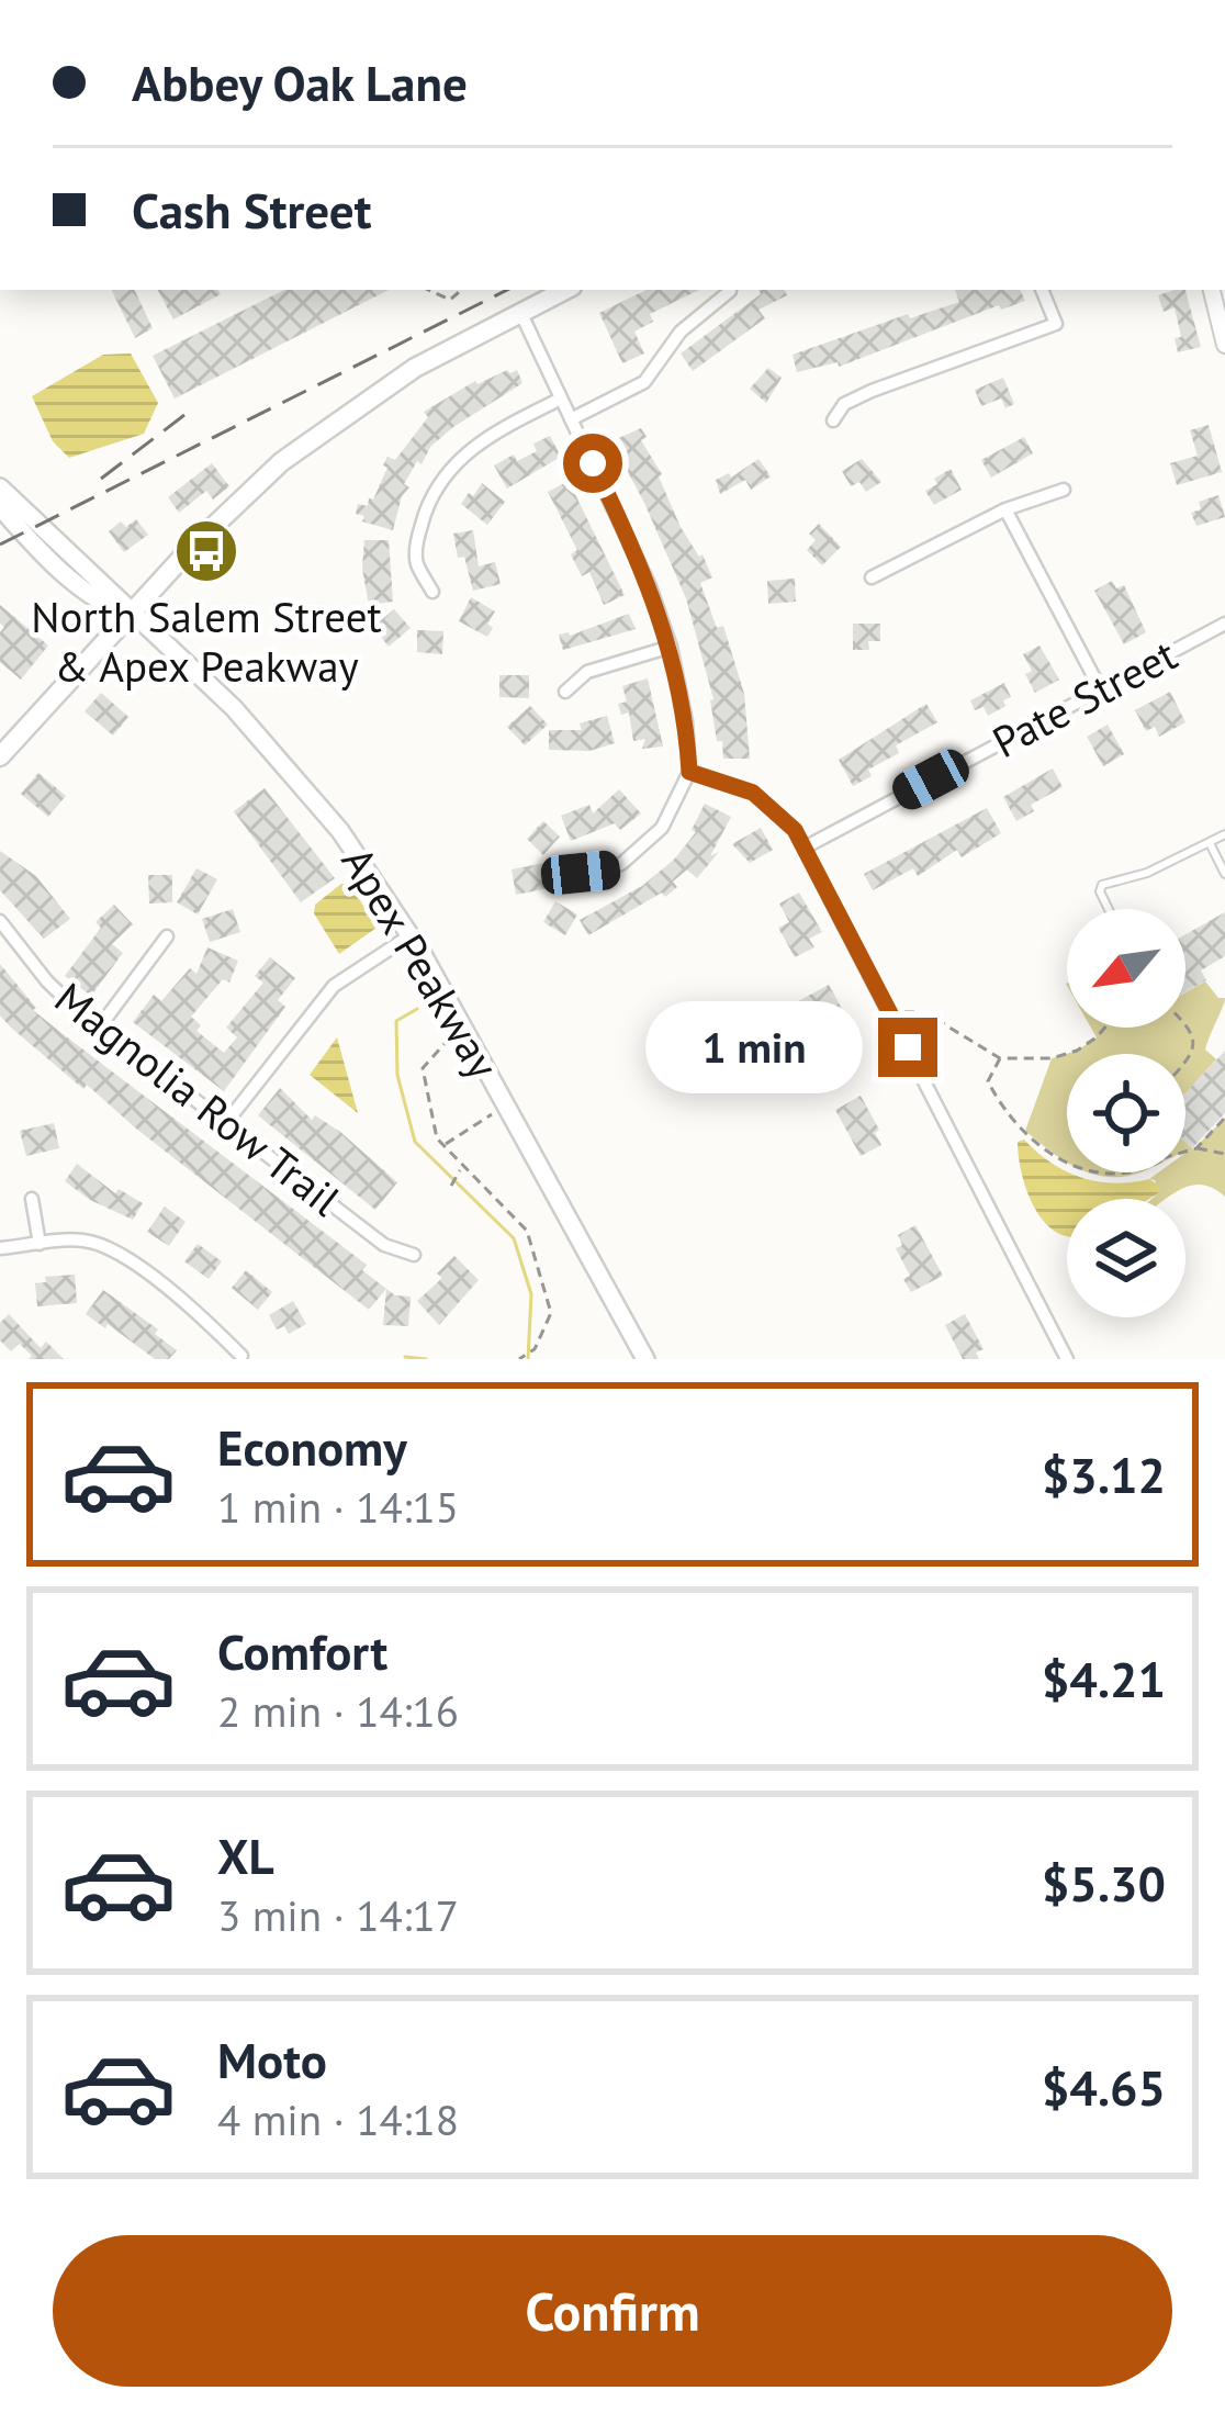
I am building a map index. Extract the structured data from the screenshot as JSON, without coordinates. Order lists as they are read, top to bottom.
{
  "streets": {
    "main road": ["Apex Peakway"],
    "street": ["Pate Street", "Magnolia Row Trail"]
  },
  "places": {
    "bus stop": ["North Salem Street & Apex Peakway"]
  },
  "north": "bottom left",
  "page": {
    "banner": ["Abbey Oak Lane", "Cash Street"],
    "bubble": "1 min",
    "list": [
      {
        "name": "Economy",
        "note": "1 min · 14:15",
        "value": "$3.12"
      },
      {
        "name": "Comfort",
        "note": "2 min · 14:16",
        "value": "$4.21"
      },
      {
        "name": "XL",
        "note": "3 min · 14:17",
        "value": "$5.30"
      },
      {
        "name": "Moto",
        "note": "4 min · 14:18",
        "value": "$4.65"
      }
    ],
    "buttons": "Confirm"
  }
}
